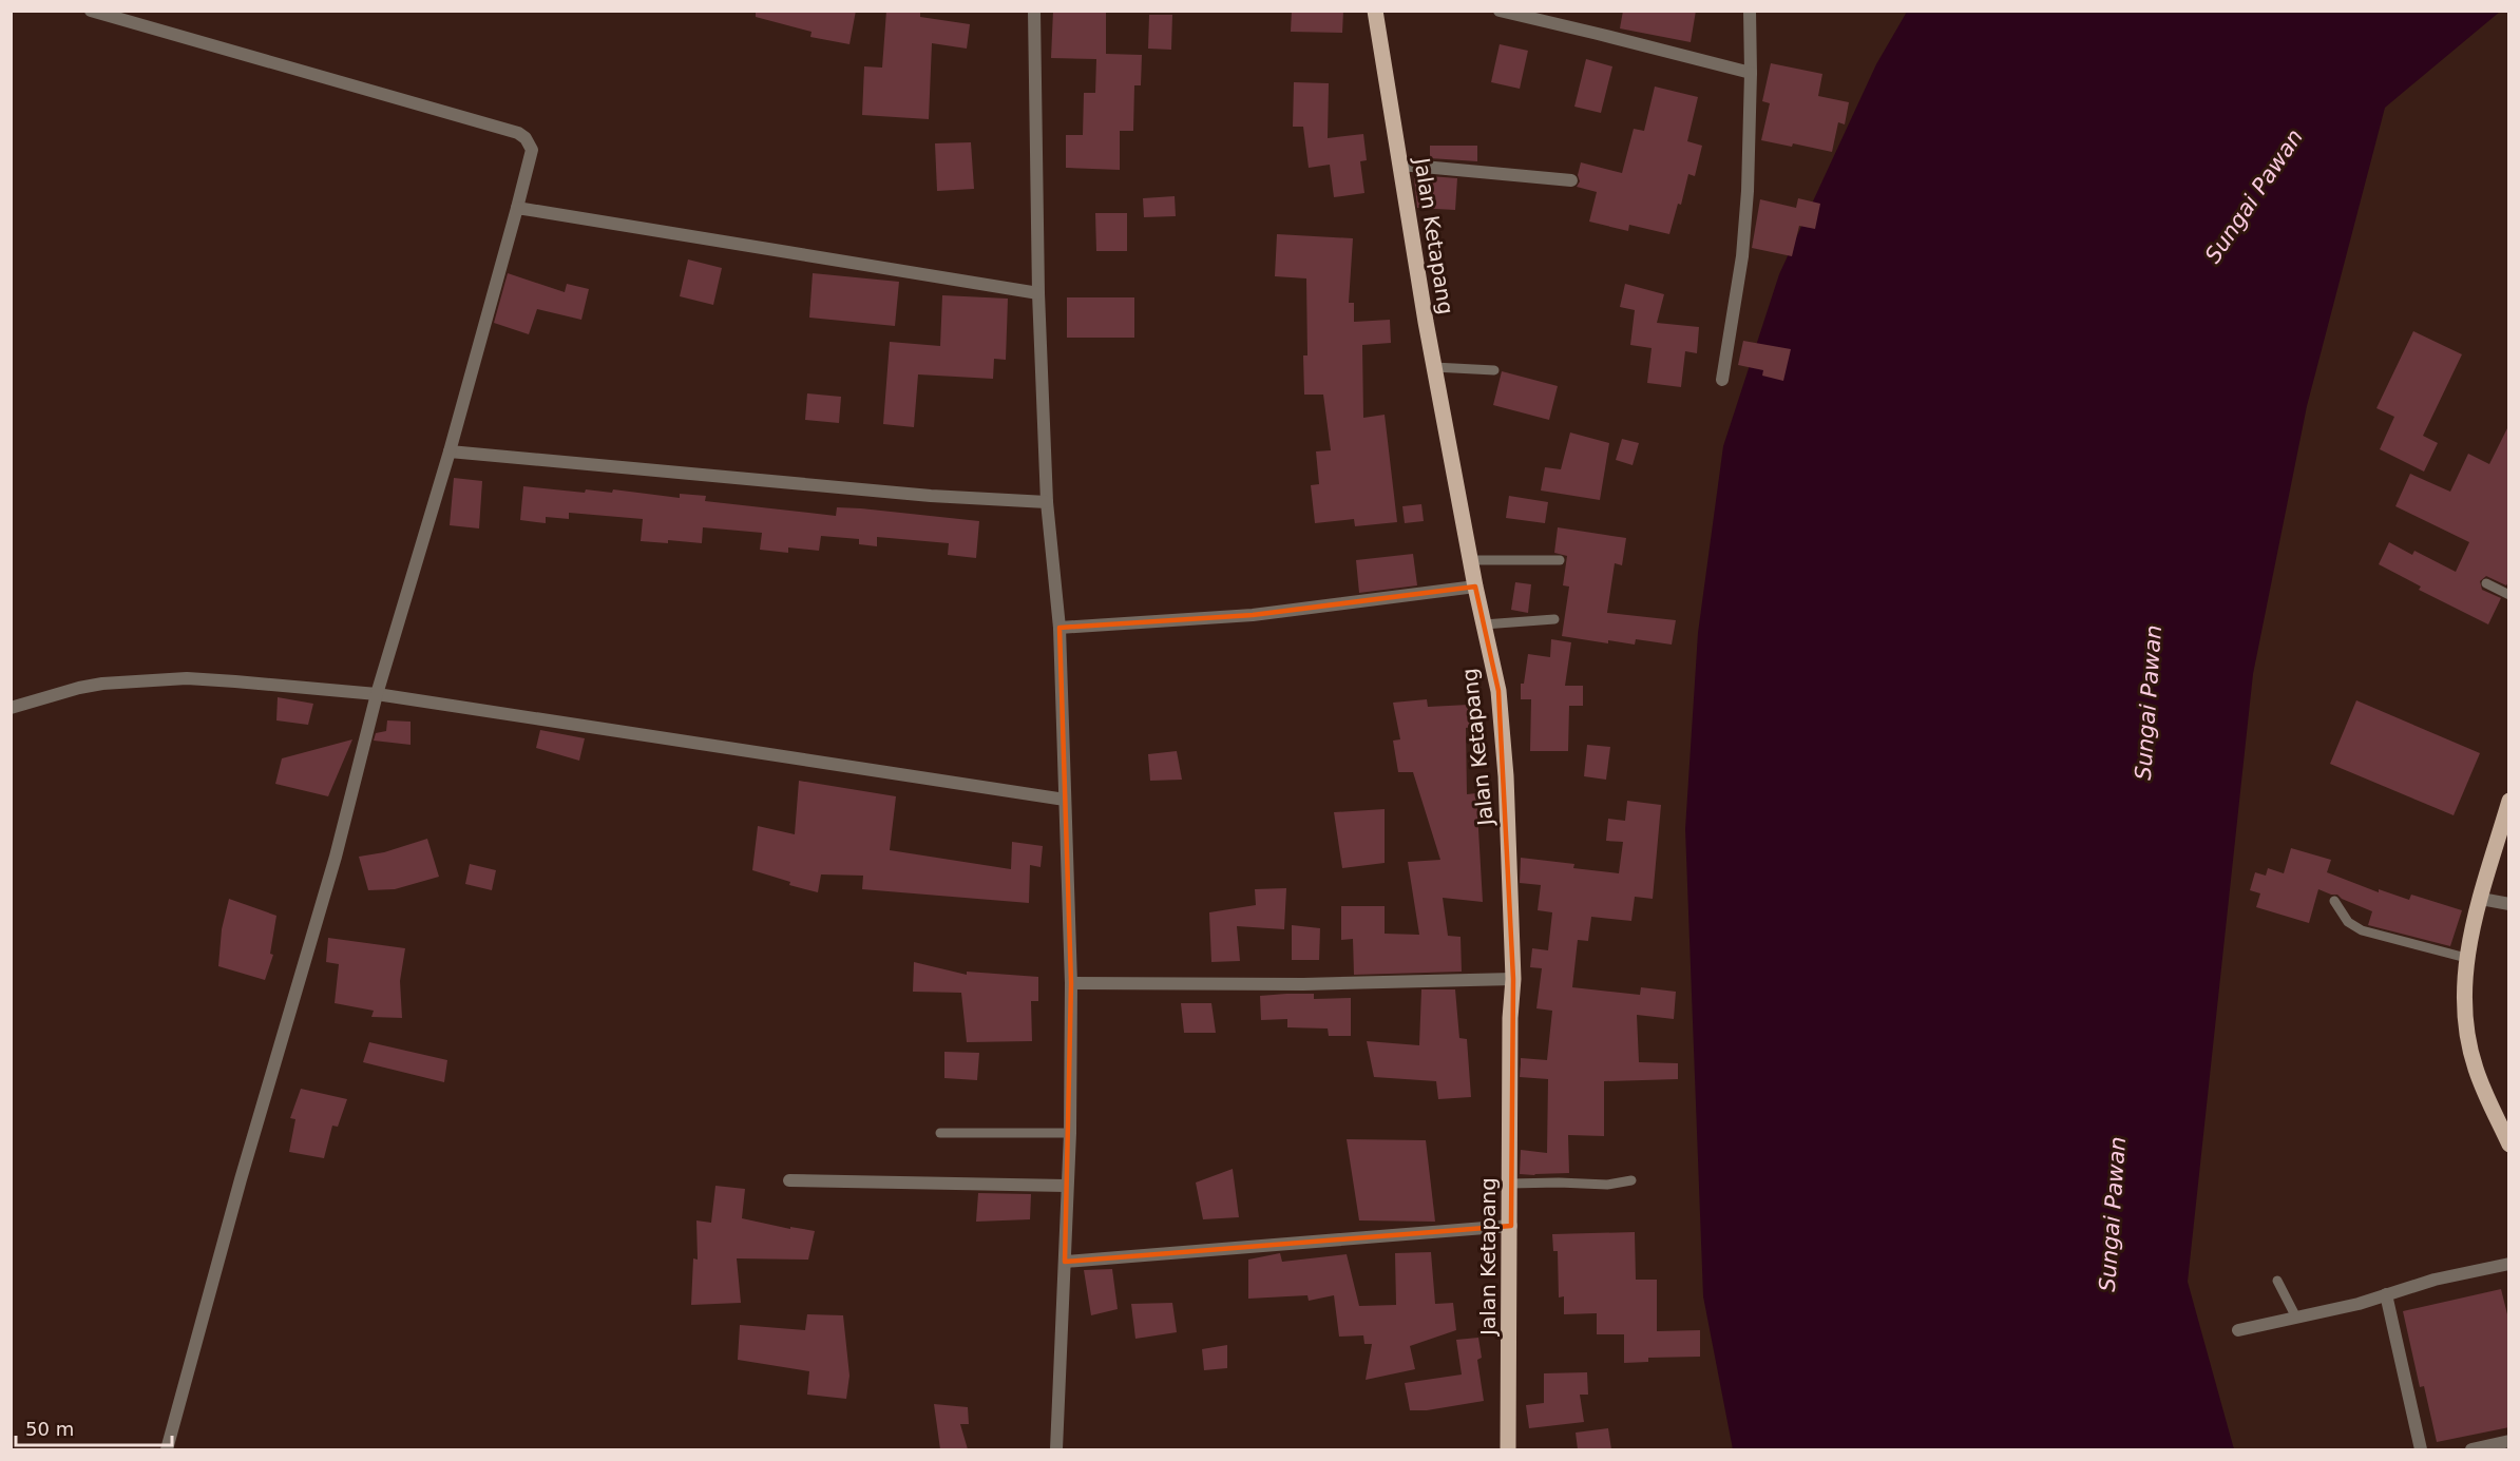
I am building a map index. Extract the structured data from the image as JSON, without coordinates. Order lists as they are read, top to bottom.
{
  "streets": {
    "main road": ["Jalan Ketapang"]
  },
  "water": ["Sungai Pawan"],
  "scale_bar": "50 m"
}
